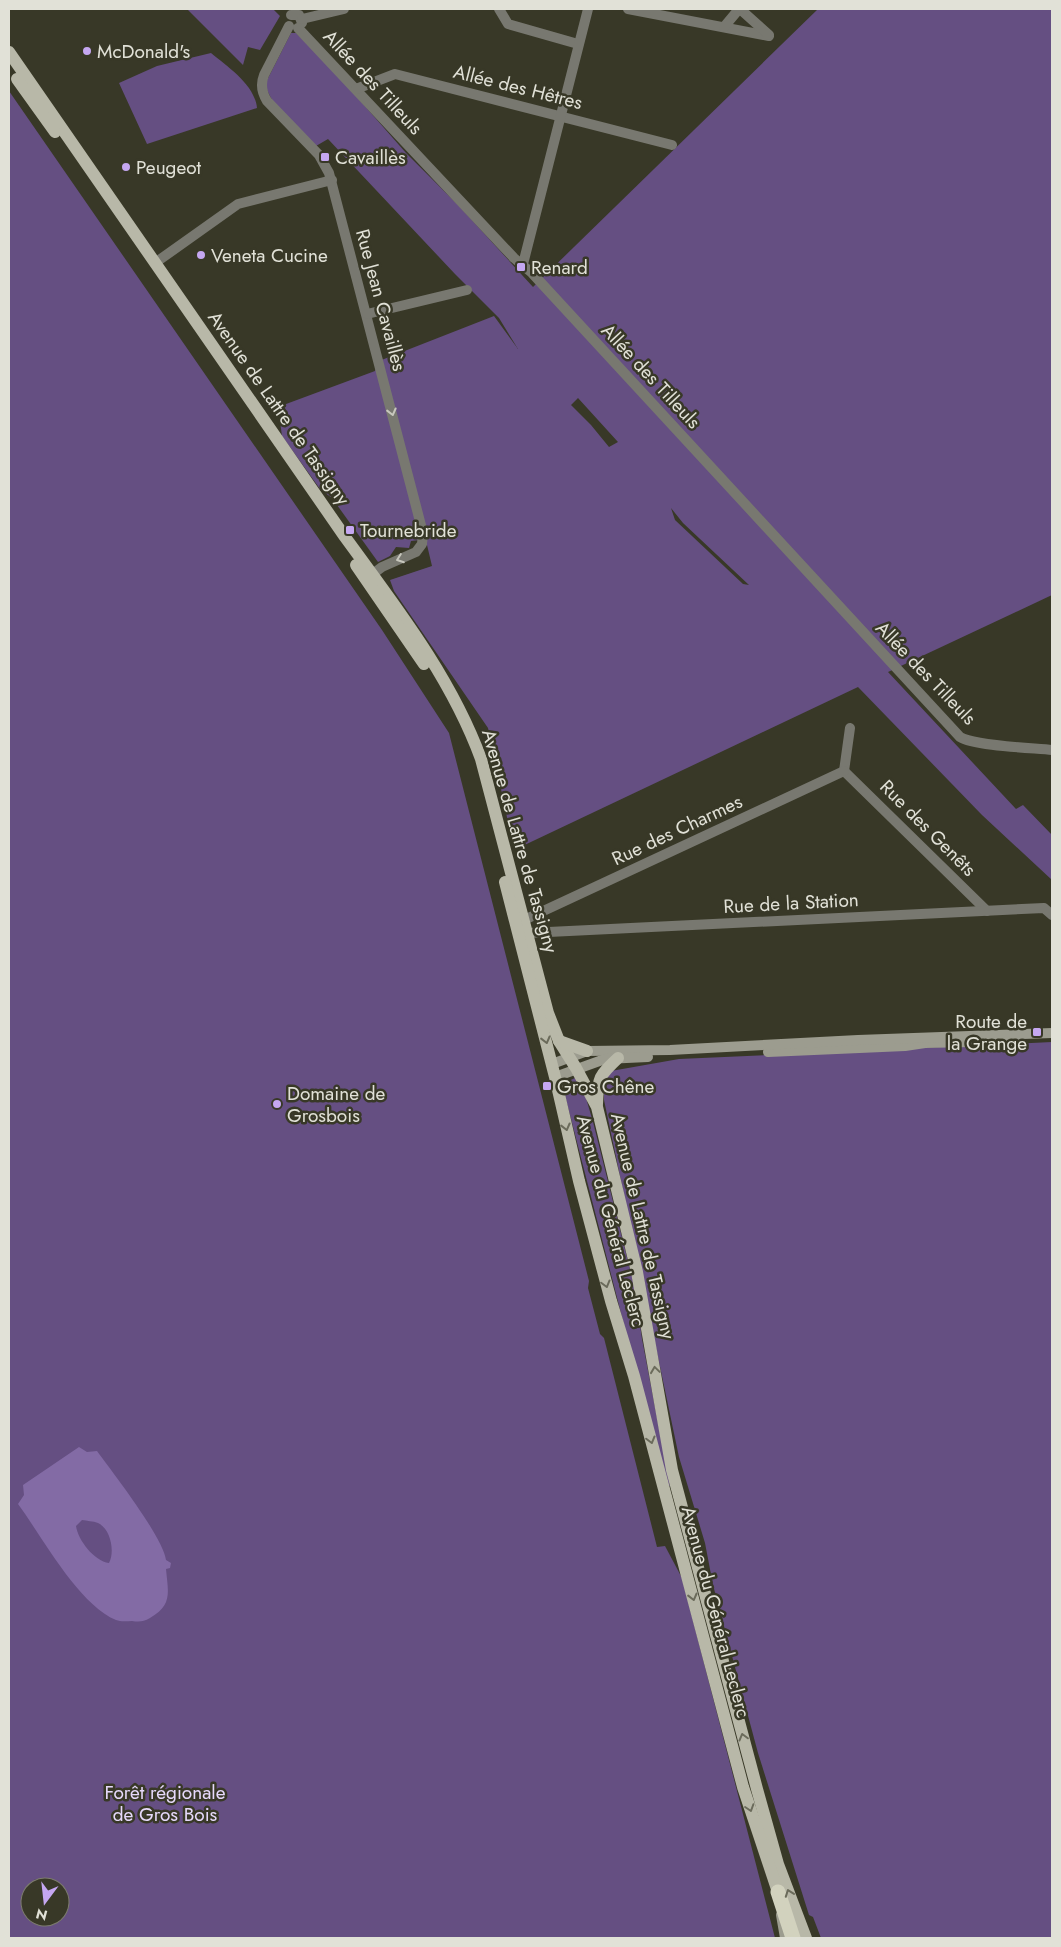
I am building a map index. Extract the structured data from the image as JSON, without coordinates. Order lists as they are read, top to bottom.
{
  "streets": {
    "main road": ["Avenue de Lattre de Tassigny", "Avenue du Général Leclerc"],
    "street": [
      "Allée des Tilleuls",
      "Allée des Hêtres",
      "Rue Jean Cavaillès",
      "Rue des Genêts",
      "Rue des Charmes",
      "Rue de la Station"
    ]
  },
  "crossings": [
    ["Allée des Tilleuls", "Allée des Hêtres"],
    ["Allée des Tilleuls", "Rue Jean Cavaillès"],
    ["Rue Jean Cavaillès", "Avenue de Lattre de Tassigny"],
    ["Rue Jean Cavaillès", "Avenue du Général Leclerc"],
    ["Avenue de Lattre de Tassigny", "Rue des Charmes"],
    ["Avenue de Lattre de Tassigny", "Rue de la Station"],
    ["Avenue de Lattre de Tassigny", "Avenue du Général Leclerc"],
    ["Rue des Genêts", "Rue des Charmes"],
    ["Rue des Genêts", "Rue de la Station"],
    ["Rue des Charmes", "Rue de la Station"]
  ],
  "one_way": ["Rue Jean Cavaillès"],
  "parks": ["Forêt régionale de Gros Bois"],
  "places": {
    "other": [
      "McDonald's",
      "Peugeot",
      "Veneta Cucine",
      "Domaine de Grosbois"
    ],
    "transit": [
      "Cavaillès",
      "Renard",
      "Tournebride",
      "Route de la Grange",
      "Gros Chêne"
    ]
  },
  "north": "bottom"
}
